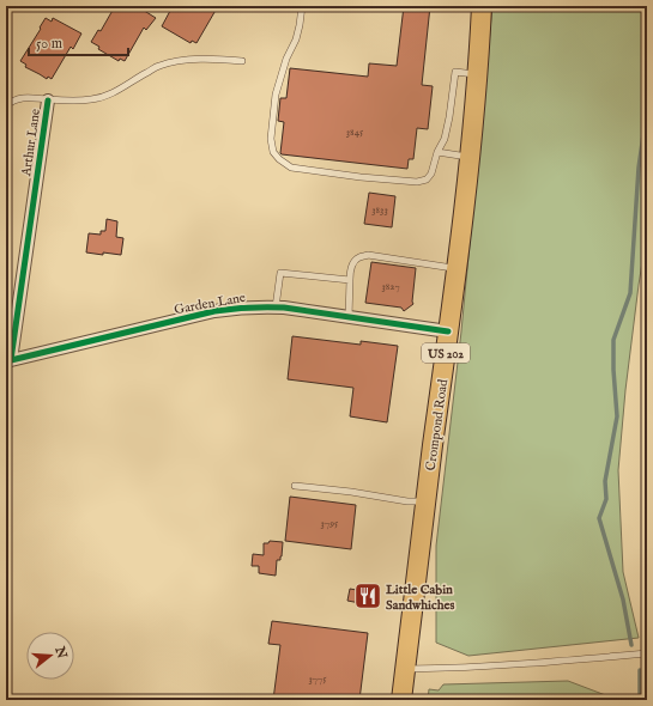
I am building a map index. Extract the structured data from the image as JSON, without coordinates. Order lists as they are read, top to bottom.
{
  "streets": {
    "highway": ["US 202", "Crompond Road"],
    "street": ["Arthur Lane", "Garden Lane"]
  },
  "crossings": [
    ["Arthur Lane", "Garden Lane"],
    ["Garden Lane", "Crompond Road"]
  ],
  "places": {
    "restaurant": ["Little Cabin Sandwhiches"]
  },
  "house_numbers": [
    "3845",
    "3833",
    "3827",
    "3795",
    "3775"
  ],
  "scale_bar": "50 m",
  "north": "right"
}
